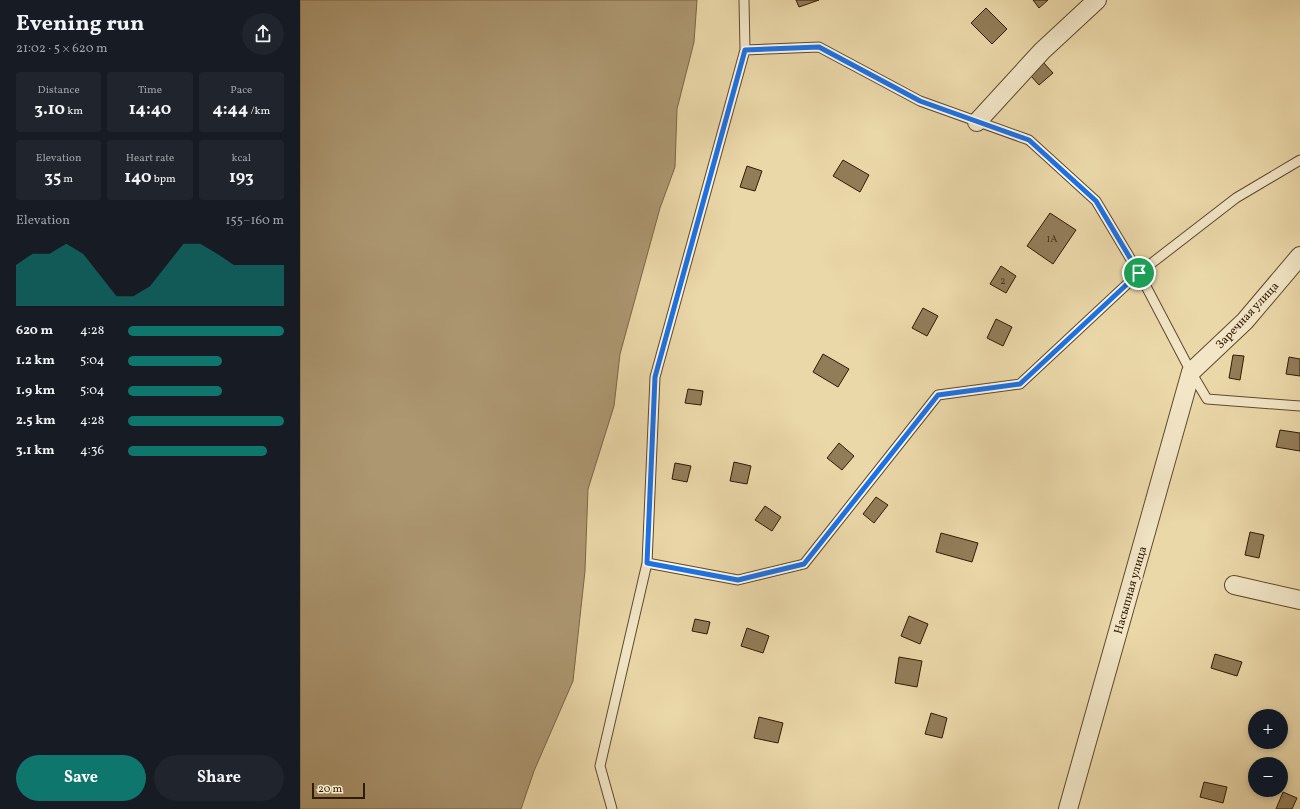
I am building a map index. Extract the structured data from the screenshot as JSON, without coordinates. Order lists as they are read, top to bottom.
{
  "streets": {
    "street": ["Заречная улица", "Насыпная улица"]
  },
  "crossings": [
    ["Заречная улица", "Насыпная улица"]
  ],
  "house_numbers": ["1А", "2"],
  "scale_bar": "20 m",
  "page": {
    "heading": ["Evening run", "21:02 · 5 × 620 m"],
    "stats": [
      ["Distance", "3.10 km"],
      ["Time", "14:40"],
      ["Pace", "4:44 /km"],
      ["Elevation", "35 m"],
      ["Heart rate", "140 bpm"],
      ["kcal", "193"]
    ],
    "chart": ["Elevation", "155–160 m"],
    "list": [
      {
        "name": "620 m",
        "note": "4:28"
      },
      {
        "name": "1.2 km",
        "note": "5:04"
      },
      {
        "name": "1.9 km",
        "note": "5:04"
      },
      {
        "name": "2.5 km",
        "note": "4:28"
      },
      {
        "name": "3.1 km",
        "note": "4:36"
      }
    ],
    "map_buttons": ["+", "−"],
    "buttons": ["Save", "Share"],
    "scale": "20 m"
  }
}
